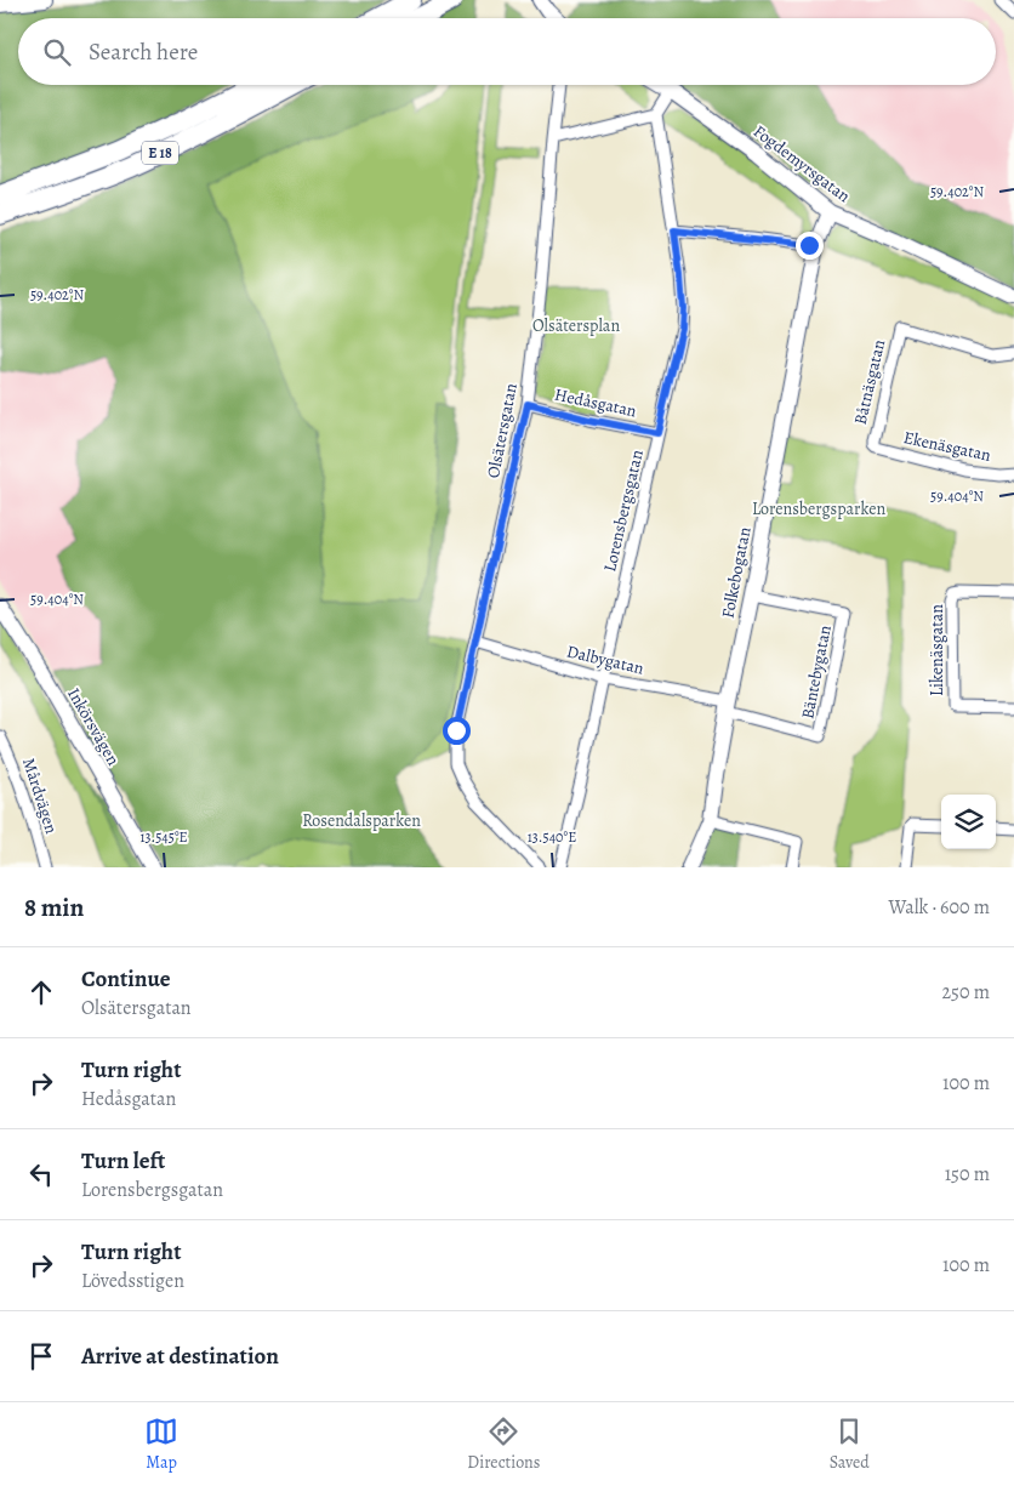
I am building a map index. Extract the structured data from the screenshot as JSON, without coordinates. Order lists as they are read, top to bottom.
{
  "streets": {
    "highway": ["E 18"],
    "street": [
      "Fogdemyrsgatan",
      "Båtnäsgatan",
      "Hedåsgatan",
      "Olsätersgatan",
      "Ekenäsgatan",
      "Lorensbergsgatan",
      "Folkebogatan",
      "Likenäsgatan",
      "Dalbygatan",
      "Bäntebygatan",
      "Inkörsvägen",
      "Mårdvägen"
    ]
  },
  "crossings": [
    ["Fogdemyrsgatan", "Folkebogatan"],
    ["Båtnäsgatan", "Ekenäsgatan"],
    ["Hedåsgatan", "Olsätersgatan"],
    ["Hedåsgatan", "Lorensbergsgatan"],
    ["Olsätersgatan", "Dalbygatan"],
    ["Lorensbergsgatan", "Dalbygatan"],
    ["Folkebogatan", "Dalbygatan"],
    ["Folkebogatan", "Bäntebygatan"],
    ["Dalbygatan", "Bäntebygatan"]
  ],
  "parks": ["Olsätersplan", "Lorensbergsparken", "Rosendalsparken"],
  "page": {
    "search": "Search here",
    "heading": ["8 min", "Walk · 600 m"],
    "list": [
      ["Continue", "Olsätersgatan", "250 m"],
      ["Turn right", "Hedåsgatan", "100 m"],
      ["Turn left", "Lorensbergsgatan", "150 m"],
      ["Turn right", "Lövedsstigen", "100 m"],
      "Arrive at destination"
    ],
    "nav": ["Map", "Directions", "Saved"]
  },
  "coordinates": [
    "59.402°N",
    "59.404°N",
    "13.545°E",
    "13.540°E"
  ]
}
